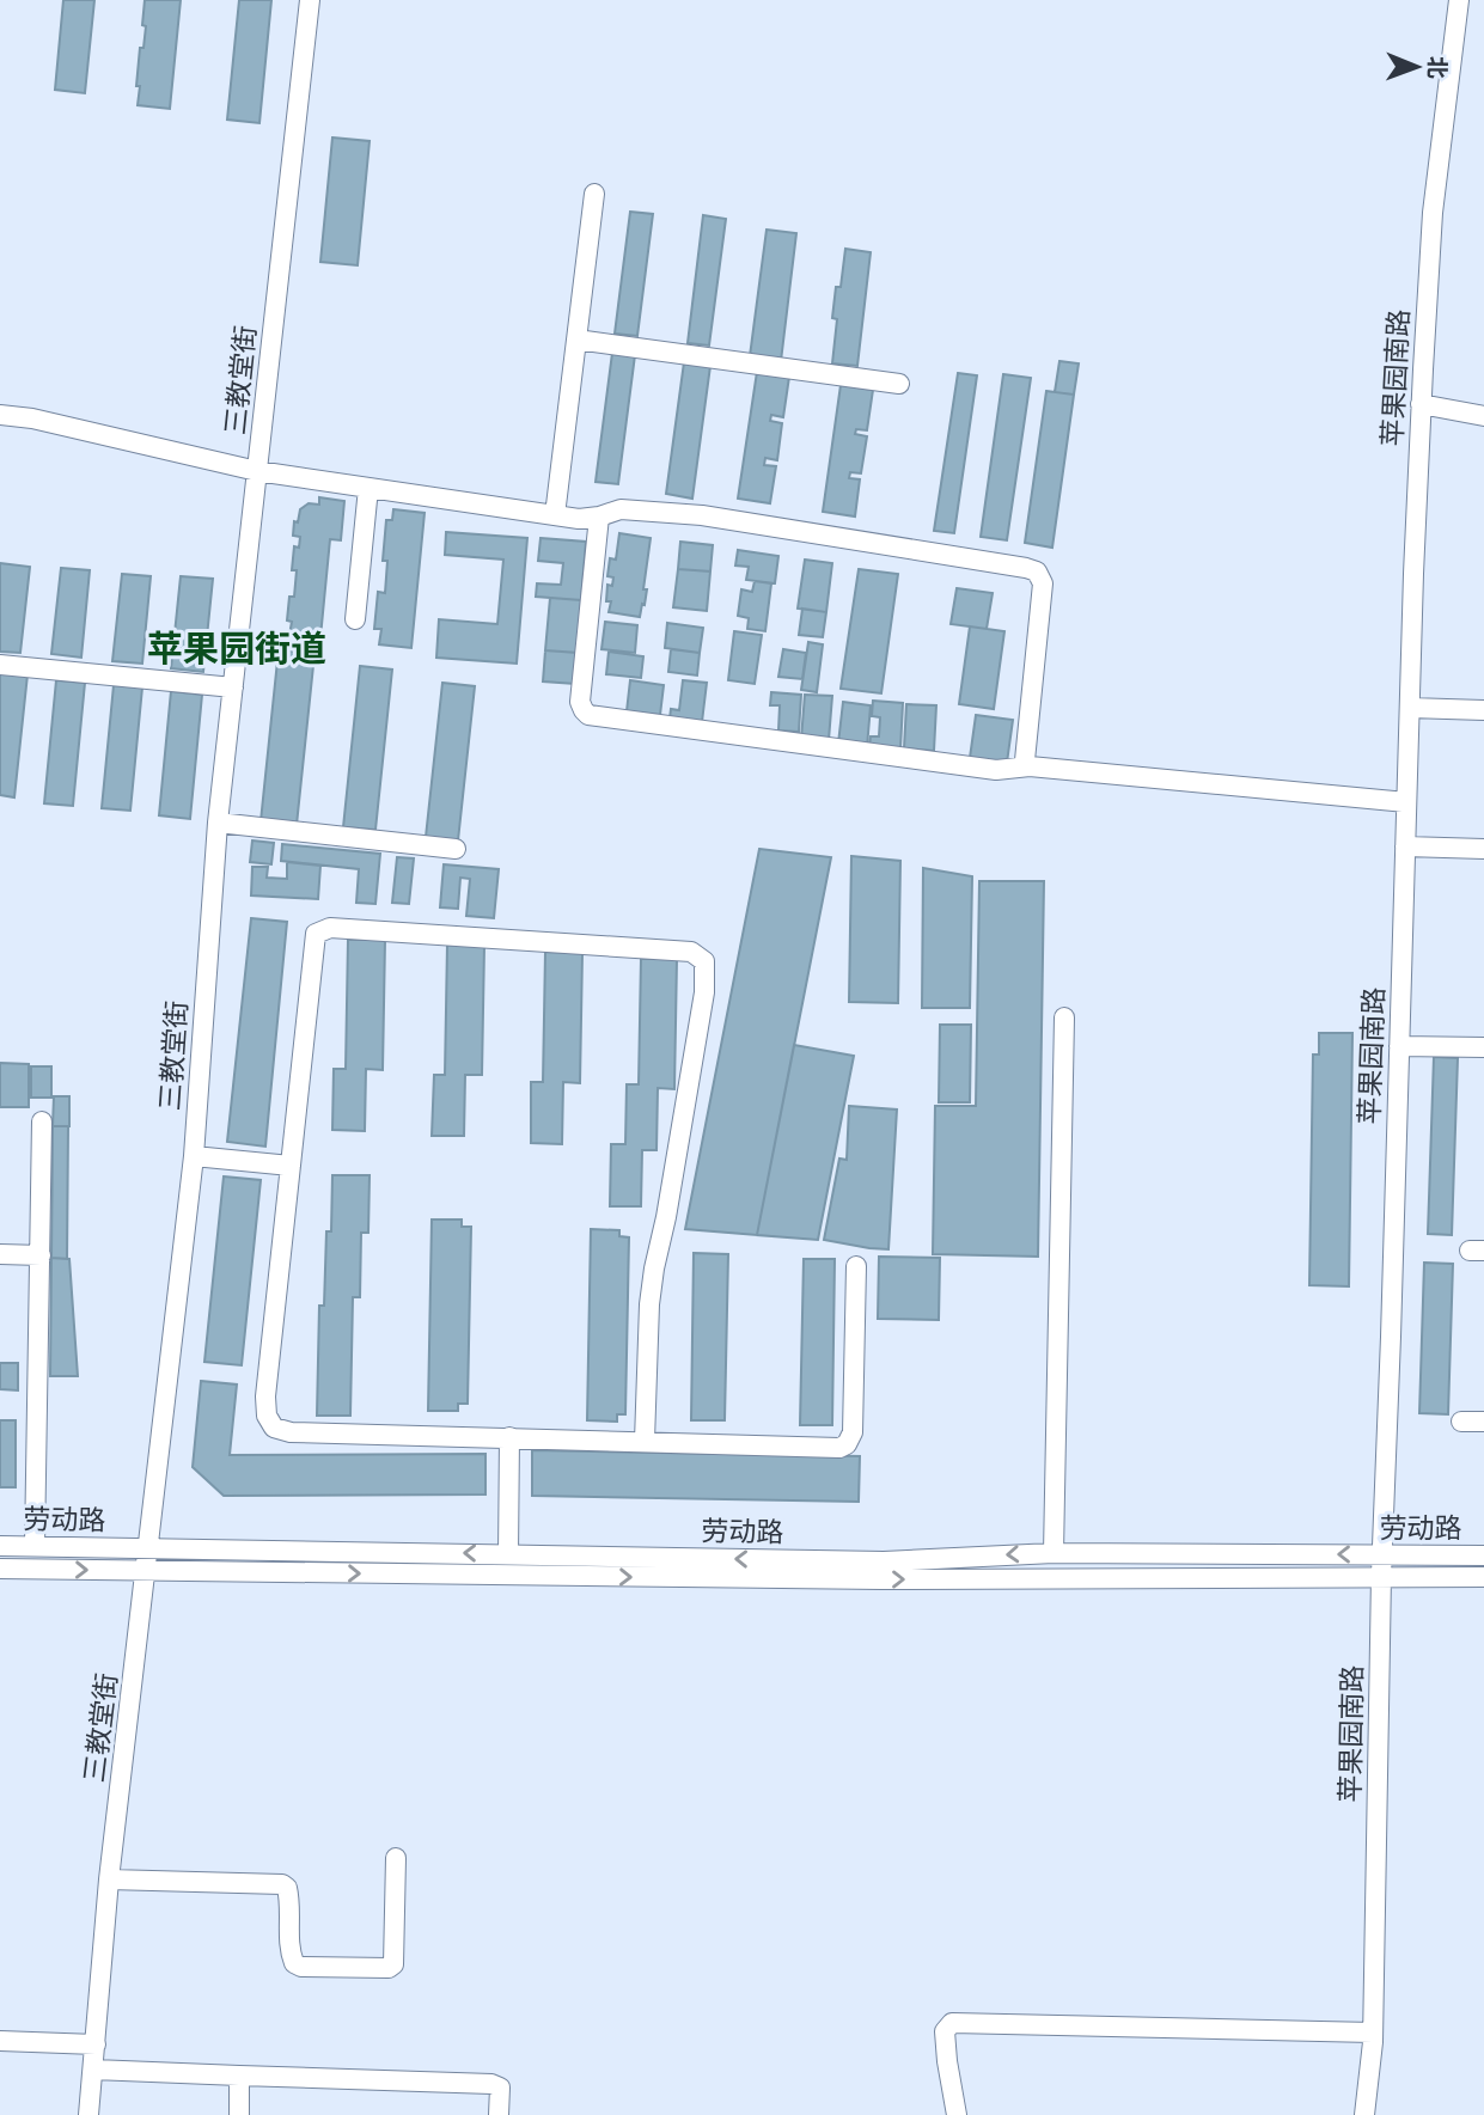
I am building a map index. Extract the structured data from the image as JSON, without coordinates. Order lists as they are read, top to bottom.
{
  "streets": {
    "street": ["苹果园南路", "三教堂街", "劳动路"]
  },
  "crossings": [
    ["苹果园南路", "劳动路"],
    ["三教堂街", "劳动路"]
  ],
  "districts": ["苹果园街道"],
  "north": "right"
}
